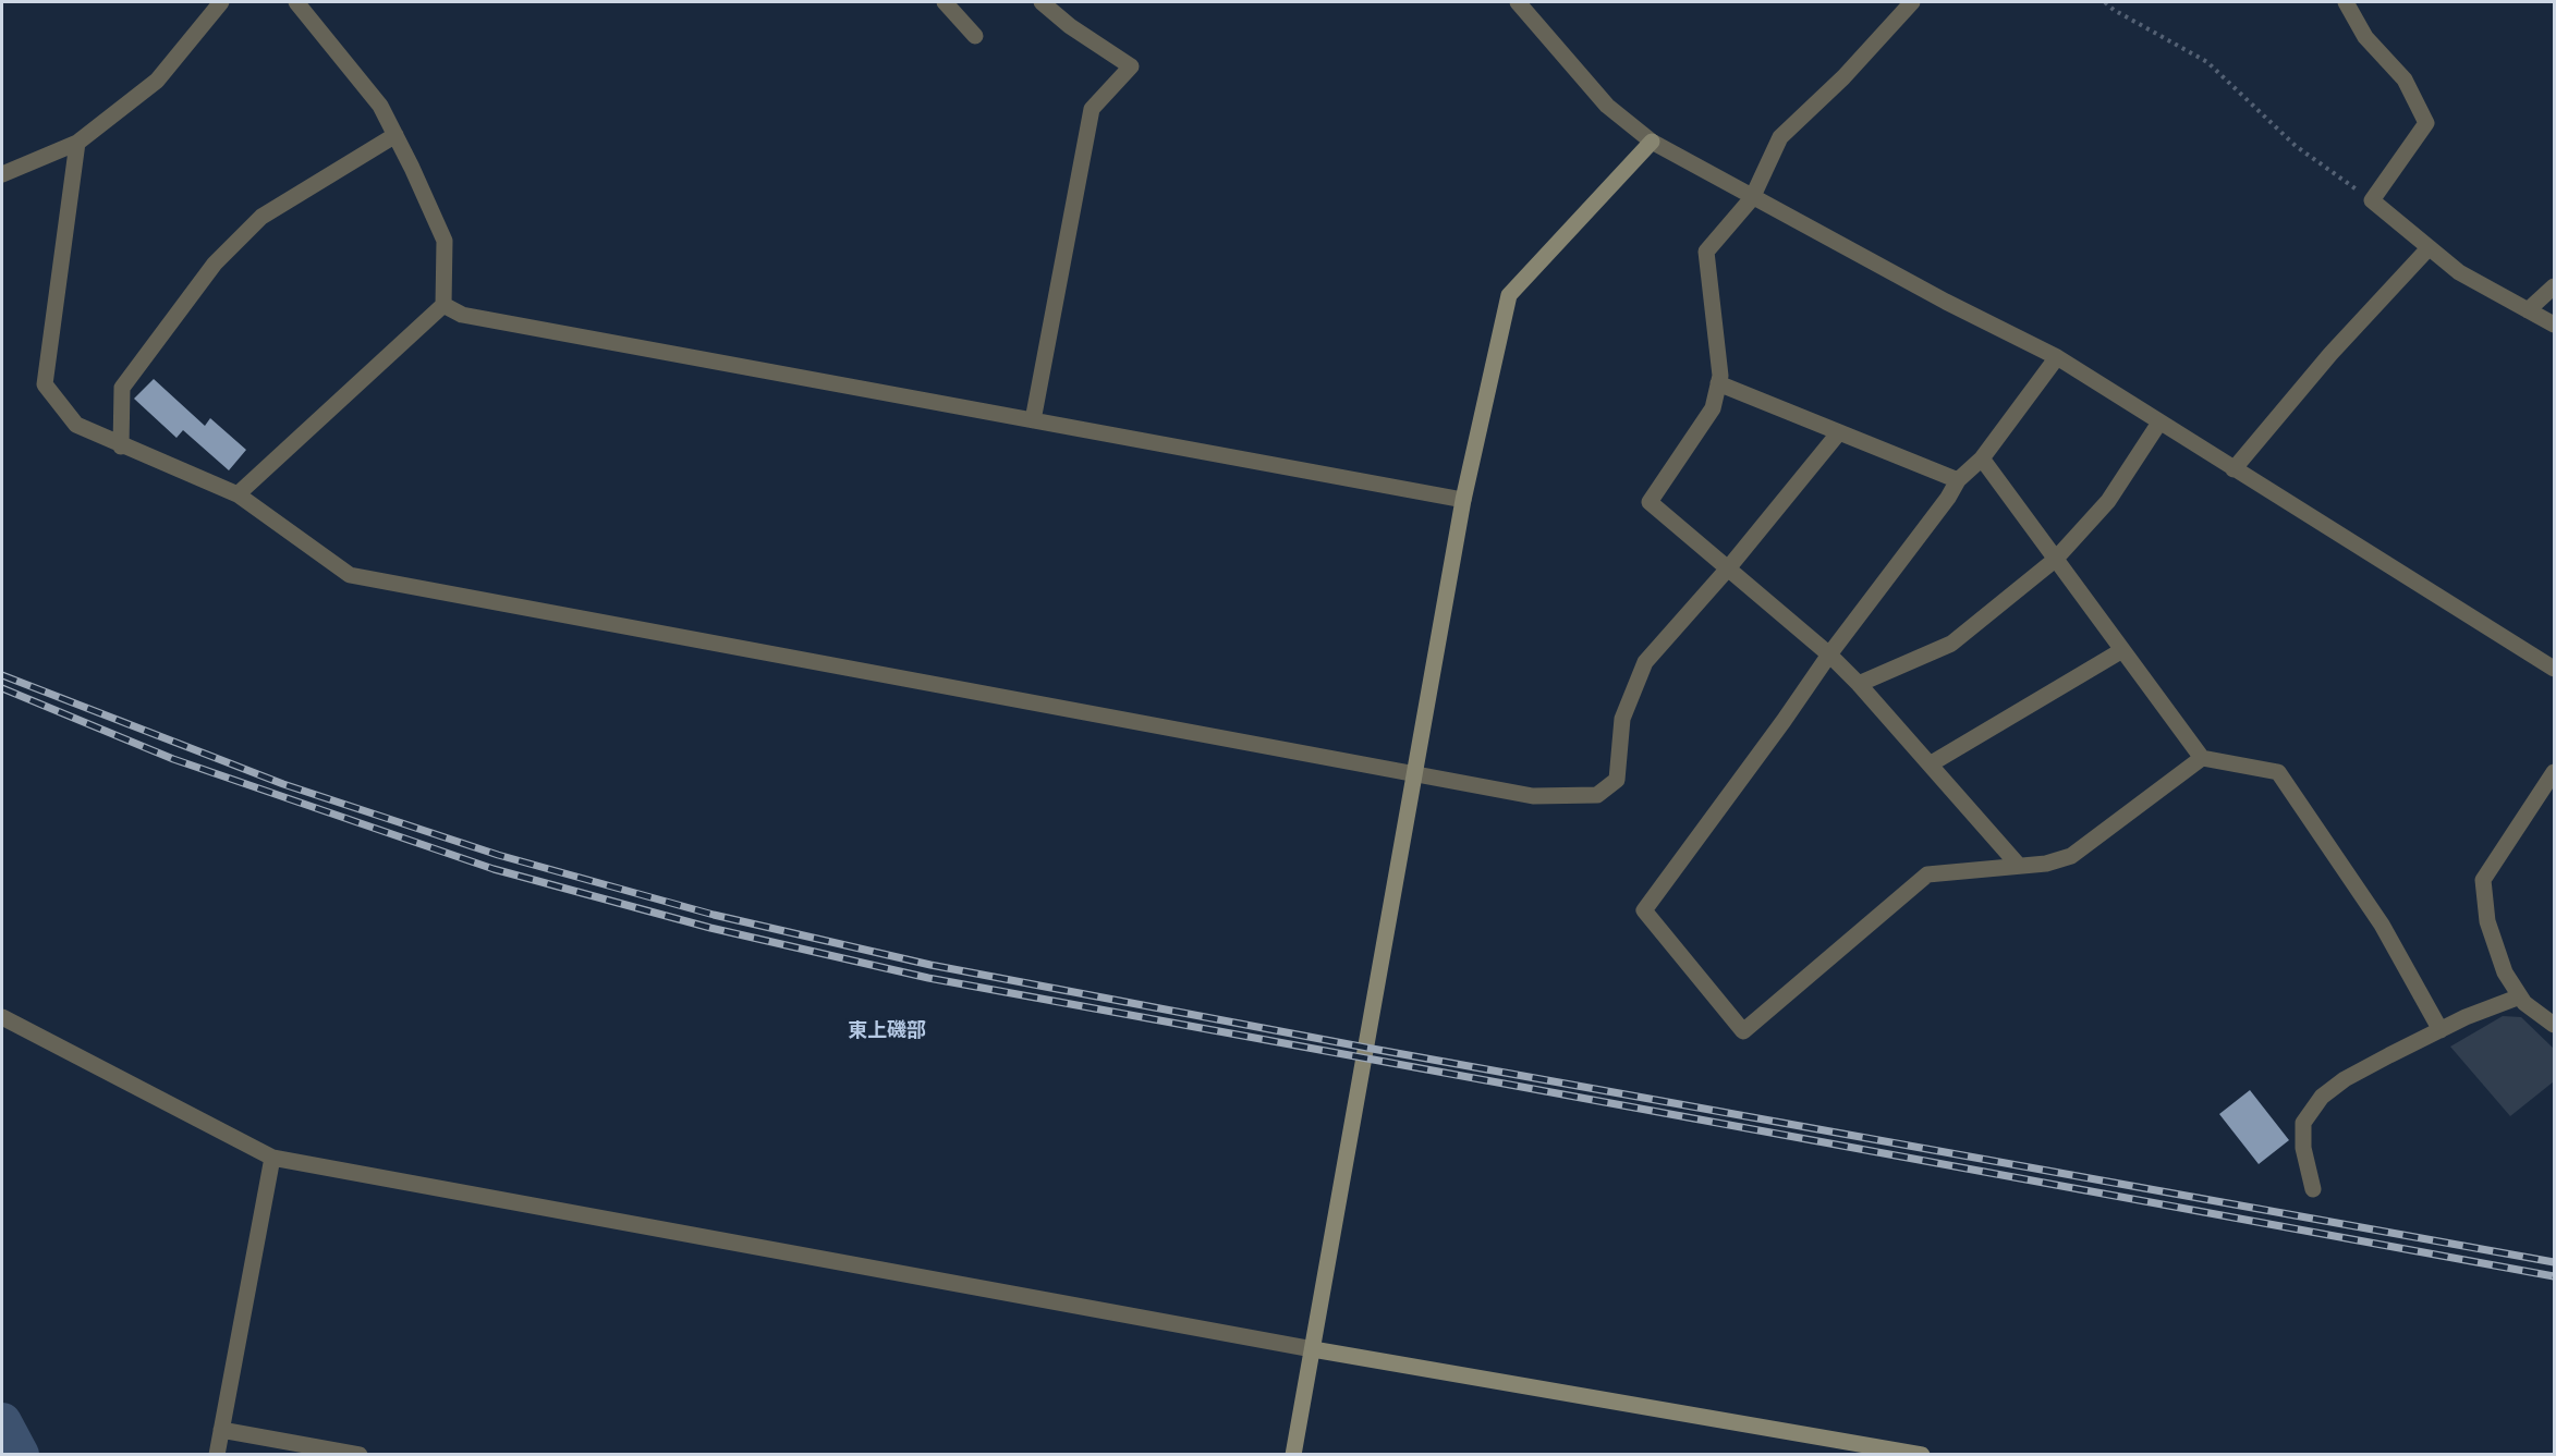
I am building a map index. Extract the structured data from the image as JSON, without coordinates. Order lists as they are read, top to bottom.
{
  "districts": ["東上磯部"]
}
